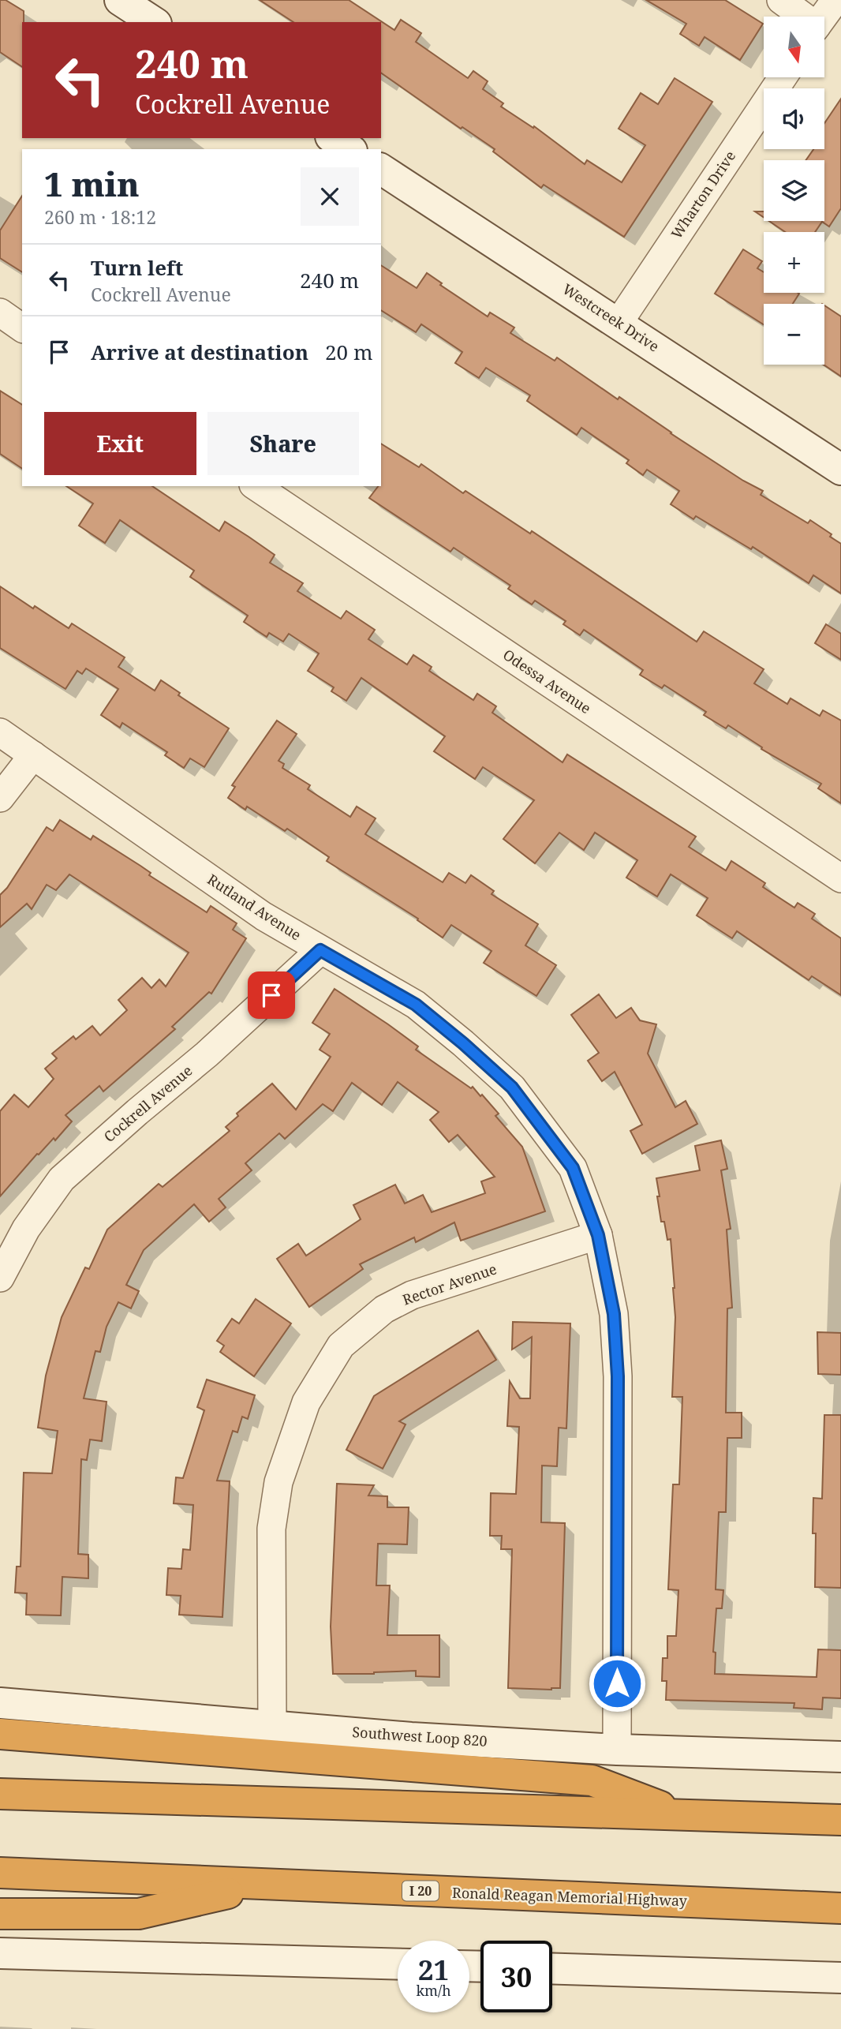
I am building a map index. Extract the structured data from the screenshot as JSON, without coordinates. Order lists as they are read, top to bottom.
{
  "streets": {
    "highway": ["I 20", "Ronald Reagan Memorial Highway"],
    "main road": ["Westcreek Drive", "Southwest Loop 820"],
    "street": [
      "Wharton Drive",
      "Odessa Avenue",
      "Rutland Avenue",
      "Cockrell Avenue",
      "Rector Avenue"
    ]
  },
  "crossings": [
    ["Wharton Drive", "Westcreek Drive"],
    ["Rutland Avenue", "Cockrell Avenue"],
    ["Rutland Avenue", "Rector Avenue"],
    ["Rutland Avenue", "Southwest Loop 820"],
    ["Rector Avenue", "Southwest Loop 820"]
  ],
  "north": "bottom",
  "page": {
    "map_buttons": ["+", "−"],
    "turn": ["240 m", "Cockrell Avenue"],
    "heading": ["1 min", "260 m · 18:12"],
    "list": [
      {
        "name": "Turn left",
        "note": "Cockrell Avenue",
        "value": "240 m"
      },
      {
        "name": "Arrive at destination",
        "value": "20 m"
      }
    ],
    "buttons": ["Exit", "Share"],
    "speed": "21 km/h",
    "limit": "30"
  }
}
